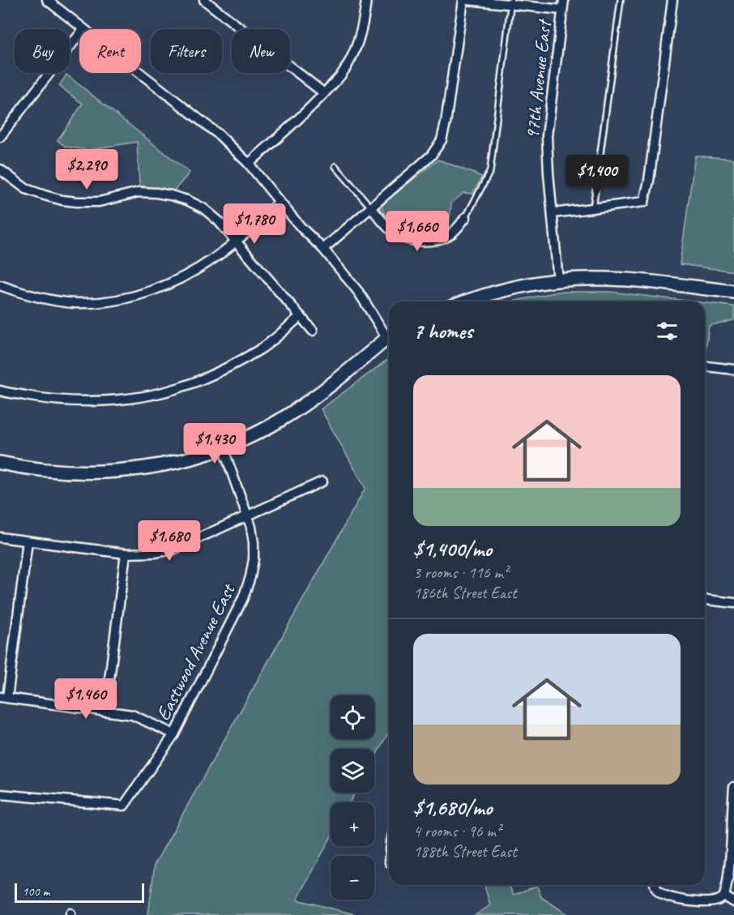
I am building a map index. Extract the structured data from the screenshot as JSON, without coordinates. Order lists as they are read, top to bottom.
{
  "streets": {
    "street": ["97th Avenue East", "Eastwood Avenue East"]
  },
  "scale_bar": "100 m",
  "page": {
    "chip": [
      "Buy",
      "Rent",
      "Filters",
      "New"
    ],
    "price": [
      "$2,290",
      "$1,400",
      "$1,780",
      "$1,660",
      "$1,430",
      "$1,680",
      "$1,460"
    ],
    "heading": "7 homes",
    "list": [
      {
        "name": "$1,400/mo",
        "note": "3 rooms · 116 m² · 186th Street East"
      },
      {
        "name": "$1,680/mo",
        "note": "4 rooms · 96 m² · 188th Street East"
      }
    ],
    "map_buttons": ["+", "−"],
    "scale": "100 m"
  }
}
